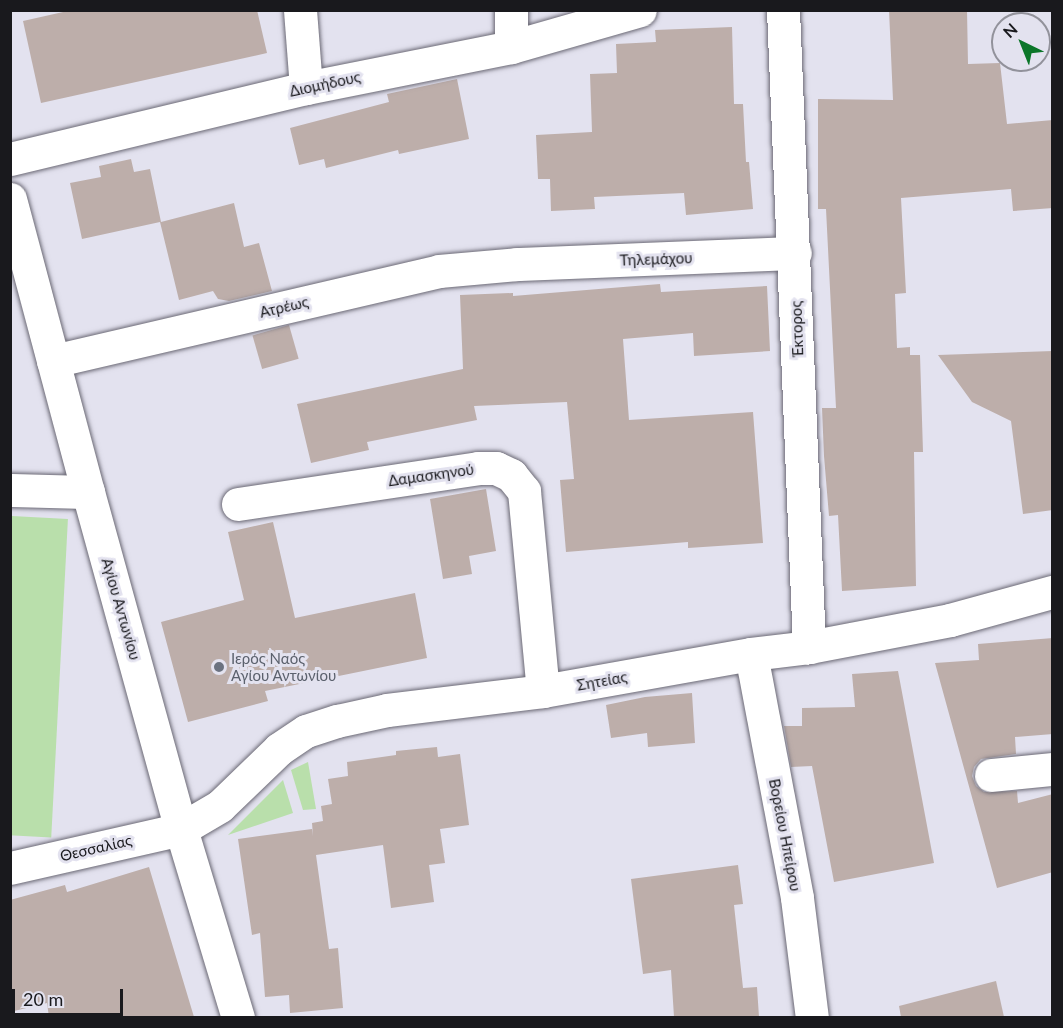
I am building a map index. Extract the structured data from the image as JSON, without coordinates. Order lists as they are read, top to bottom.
{
  "streets": {
    "street": [
      "Διομήδους",
      "Τηλεμάχου",
      "Ατρέως",
      "Έκτορος",
      "Δαμασκηνού",
      "Αγίου Αντωνίου",
      "Σητείας",
      "Βορείου Ηπείρου",
      "Θεσσαλίας"
    ]
  },
  "crossings": [
    ["Τηλεμάχου", "Ατρέως"],
    ["Τηλεμάχου", "Έκτορος"],
    ["Ατρέως", "Αγίου Αντωνίου"],
    ["Έκτορος", "Σητείας"],
    ["Δαμασκηνού", "Σητείας"],
    ["Αγίου Αντωνίου", "Σητείας"],
    ["Αγίου Αντωνίου", "Θεσσαλίας"],
    ["Σητείας", "Βορείου Ηπείρου"],
    ["Σητείας", "Θεσσαλίας"]
  ],
  "places": ["Ιερός Ναός Αγίου Αντωνίου"],
  "scale_bar": "20 m",
  "north": "top left"
}
